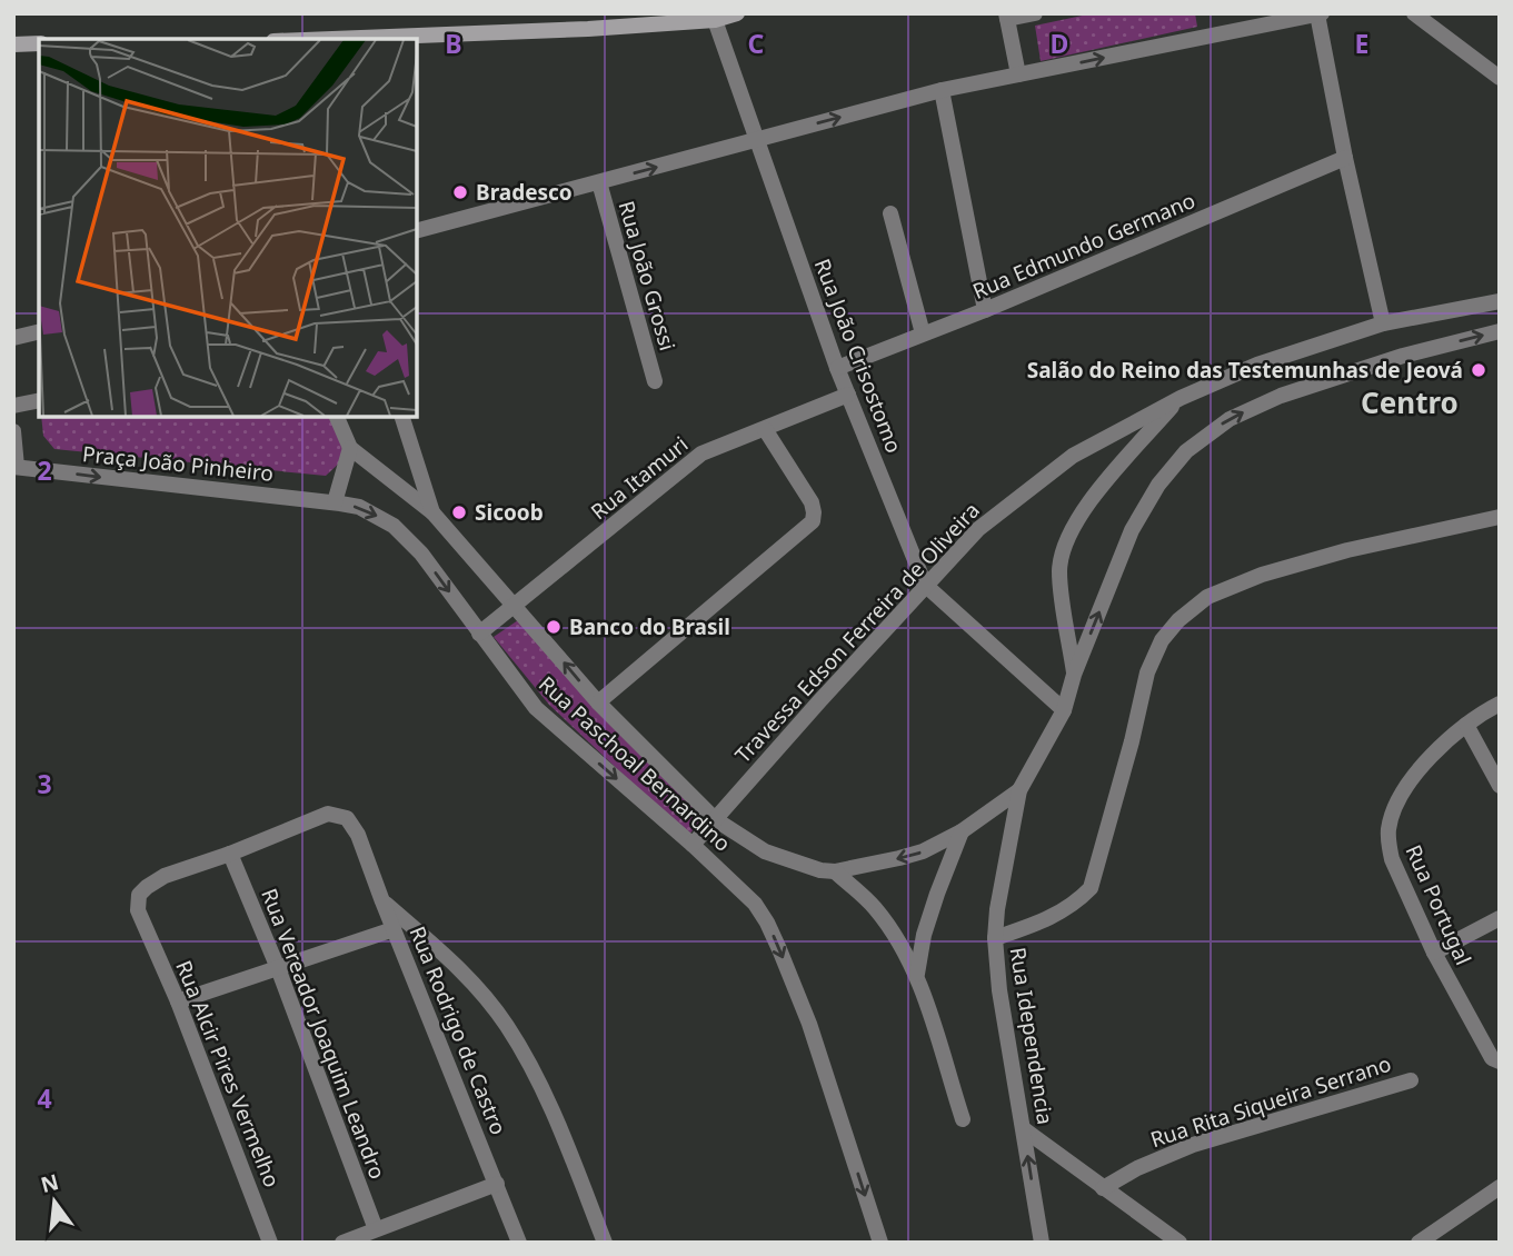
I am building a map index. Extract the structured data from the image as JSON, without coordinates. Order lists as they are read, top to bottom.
{
  "streets": {
    "street": [
      "Rua Edmundo Germano",
      "Rua João Grossi",
      "Rua João Crisostomo",
      "Praça João Pinheiro",
      "Rua Itamuri",
      "Travessa Edson Ferreira de Oliveira",
      "Rua Paschoal Bernardino",
      "Rua Portugal",
      "Rua Rodrigo de Castro",
      "Rua Vereador Joaquim Leandro",
      "Rua Idependencia",
      "Rua Alcir Pires Vermelho",
      "Rua Rita Siqueira Serrano"
    ]
  },
  "crossings": [
    ["Rua Edmundo Germano", "Rua João Crisostomo"],
    ["Rua João Crisostomo", "Rua Itamuri"],
    ["Rua João Crisostomo", "Travessa Edson Ferreira de Oliveira"],
    ["Praça João Pinheiro", "Rua Paschoal Bernardino"],
    ["Rua Itamuri", "Rua Paschoal Bernardino"],
    ["Travessa Edson Ferreira de Oliveira", "Rua Paschoal Bernardino"],
    ["Rua Rodrigo de Castro", "Rua Vereador Joaquim Leandro"],
    ["Rua Rodrigo de Castro", "Rua Alcir Pires Vermelho"],
    ["Rua Vereador Joaquim Leandro", "Rua Alcir Pires Vermelho"]
  ],
  "one_way": ["Praça João Pinheiro"],
  "districts": ["Centro"],
  "places": [
    "Bradesco",
    "Salão do Reino das Testemunhas de Jeová",
    "Sicoob",
    "Banco do Brasil"
  ],
  "north": "top",
  "grid": {
    "columns": [
      "B",
      "C",
      "D",
      "E"
    ],
    "rows": ["2", "3", "4"]
  }
}
